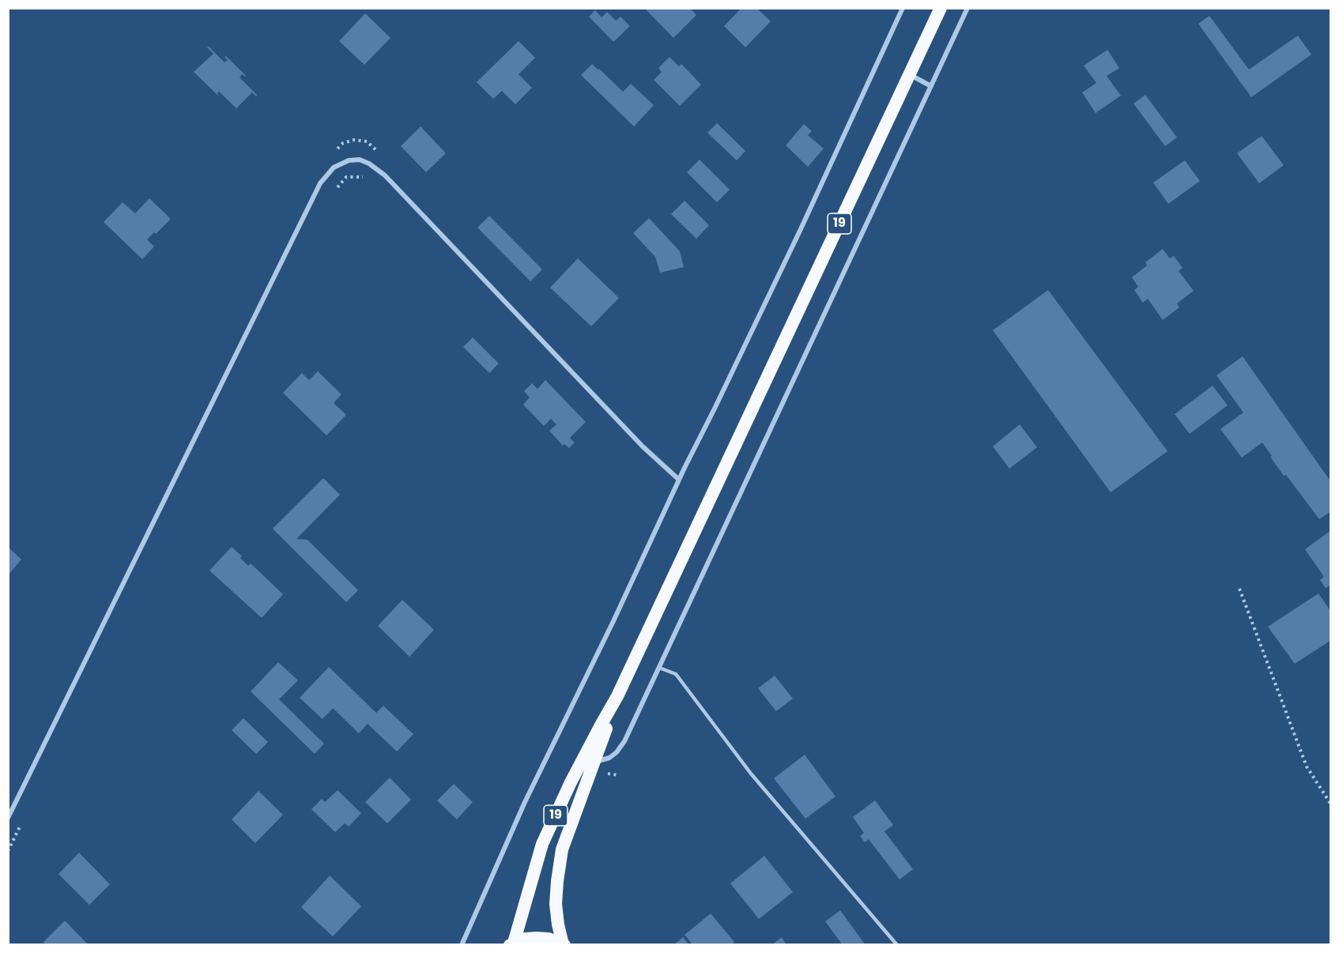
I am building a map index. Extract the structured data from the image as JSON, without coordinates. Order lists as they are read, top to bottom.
{
  "streets": {
    "highway": ["19"]
  }
}
